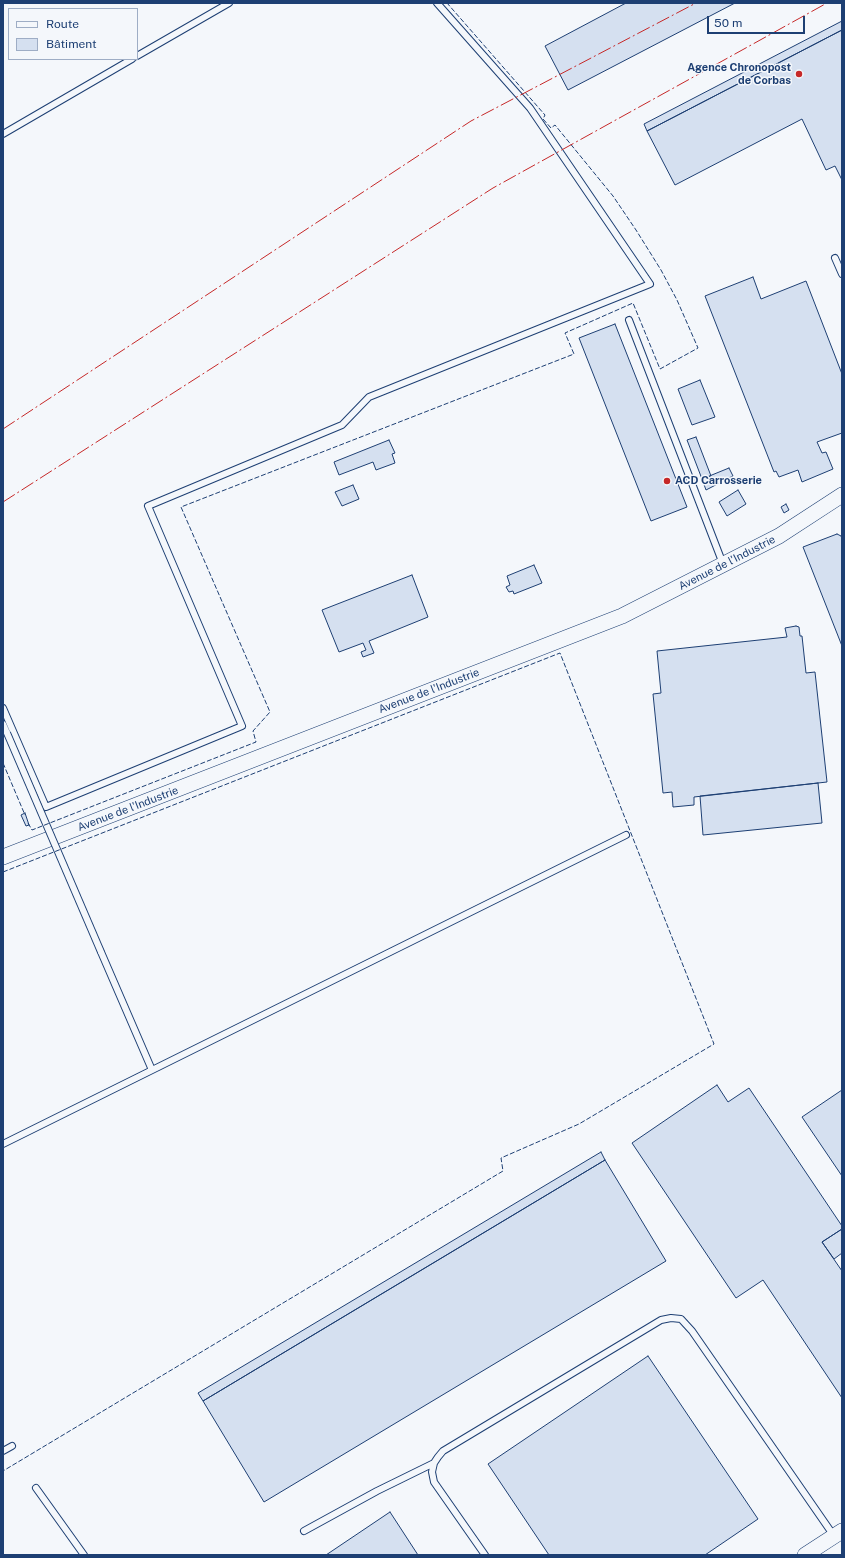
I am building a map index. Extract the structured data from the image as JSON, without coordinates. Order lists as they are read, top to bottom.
{
  "streets": {
    "street": ["Avenue de l'Industrie"]
  },
  "places": ["Agence Chronopost de Corbas", "ACD Carrosserie"],
  "legend": ["Route", "Bâtiment"],
  "scale_bar": "50 m"
}
